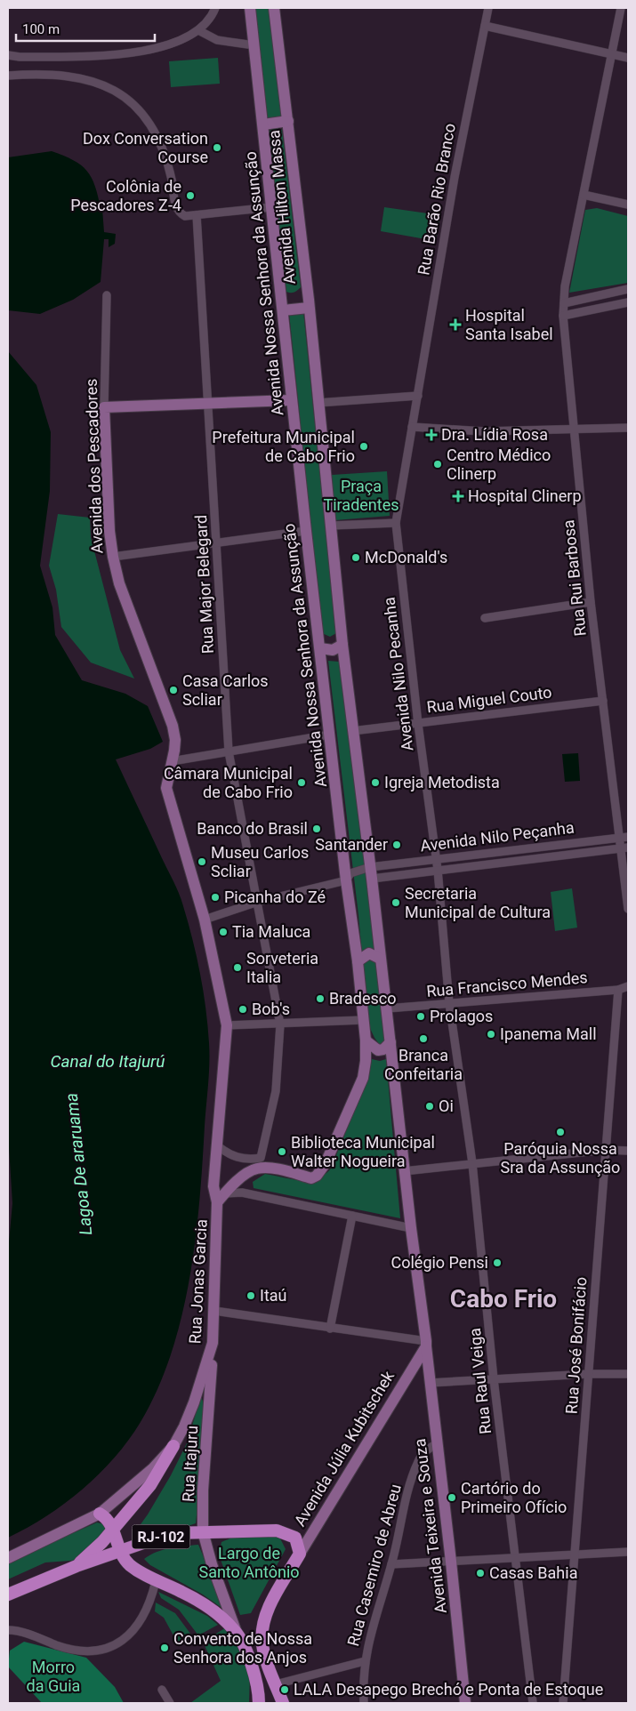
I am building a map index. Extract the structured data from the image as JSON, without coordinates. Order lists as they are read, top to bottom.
{
  "streets": {
    "main road": [
      "Avenida Hilton Massa",
      "Avenida Nossa Senhora da Assunção",
      "Avenida dos Pescadores",
      "Rua Jonas Garcia",
      "Avenida Júlia Kubitschek",
      "Rua Itajuru",
      "Avenida Teixeira e Souza",
      "RJ-102"
    ],
    "street": [
      "Rua Barão Rio Branco",
      "Rua Rui Barbosa",
      "Rua Major Belegard",
      "Avenida Nilo Pecanha",
      "Rua Miguel Couto",
      "Avenida Nilo Peçanha",
      "Rua Francisco Mendes",
      "Rua José Bonifácio",
      "Rua Raul Veiga",
      "Rua Casemiro de Abreu"
    ]
  },
  "crossings": [
    ["Rua Barão Rio Branco", "Avenida Nilo Pecanha"],
    ["Avenida Nossa Senhora da Assunção", "Avenida dos Pescadores"],
    ["Avenida Nossa Senhora da Assunção", "Rua Jonas Garcia"],
    ["Avenida dos Pescadores", "Rua Jonas Garcia"],
    ["Rua Rui Barbosa", "Rua Miguel Couto"],
    ["Rua Rui Barbosa", "Avenida Nilo Peçanha"],
    ["Avenida Nilo Pecanha", "Rua Miguel Couto"],
    ["Avenida Nilo Pecanha", "Avenida Nilo Peçanha"],
    ["Avenida Nilo Pecanha", "Rua Francisco Mendes"],
    ["Avenida Nilo Pecanha", "Rua Raul Veiga"],
    ["Rua Francisco Mendes", "Rua José Bonifácio"],
    ["Rua Francisco Mendes", "Rua Raul Veiga"],
    ["Rua Jonas Garcia", "Rua Itajuru"],
    ["Avenida Júlia Kubitschek", "Avenida Teixeira e Souza"],
    ["Avenida Júlia Kubitschek", "RJ-102"],
    ["Rua Itajuru", "RJ-102"],
    ["Avenida Teixeira e Souza", "Rua Casemiro de Abreu"]
  ],
  "districts": ["Cabo Frio"],
  "water": ["Canal do Itajurú", "Lagoa De araruama"],
  "parks": ["Praça Tiradentes", "Largo de Santo Antônio", "Morro da Guia"],
  "places": {
    "other": [
      "Dox Conversation Course",
      "Colônia de Pescadores Z-4",
      "Prefeitura Municipal de Cabo Frio",
      "Centro Médico Clinerp",
      "McDonald's",
      "Casa Carlos Scliar",
      "Câmara Municipal de Cabo Frio",
      "Igreja Metodista",
      "Banco do Brasil",
      "Santander",
      "Museu Carlos Scliar",
      "Picanha do Zé",
      "Secretaria Municipal de Cultura",
      "Tia Maluca",
      "Sorveteria Italia",
      "Bradesco",
      "Bob's",
      "Prolagos",
      "Ipanema Mall",
      "Branca Confeitaria",
      "Oi",
      "Paróquia Nossa Sra da Assunção",
      "Biblioteca Municipal Walter Nogueira",
      "Colégio Pensi",
      "Itaú",
      "Cartório do Primeiro Ofício",
      "Casas Bahia",
      "Convento de Nossa Senhora dos Anjos",
      "LALA Desapego Brechó e Ponta de Estoque"
    ],
    "health": ["Hospital Santa Isabel", "Dra. Lídia Rosa", "Hospital Clinerp"]
  },
  "scale_bar": "100 m"
}
